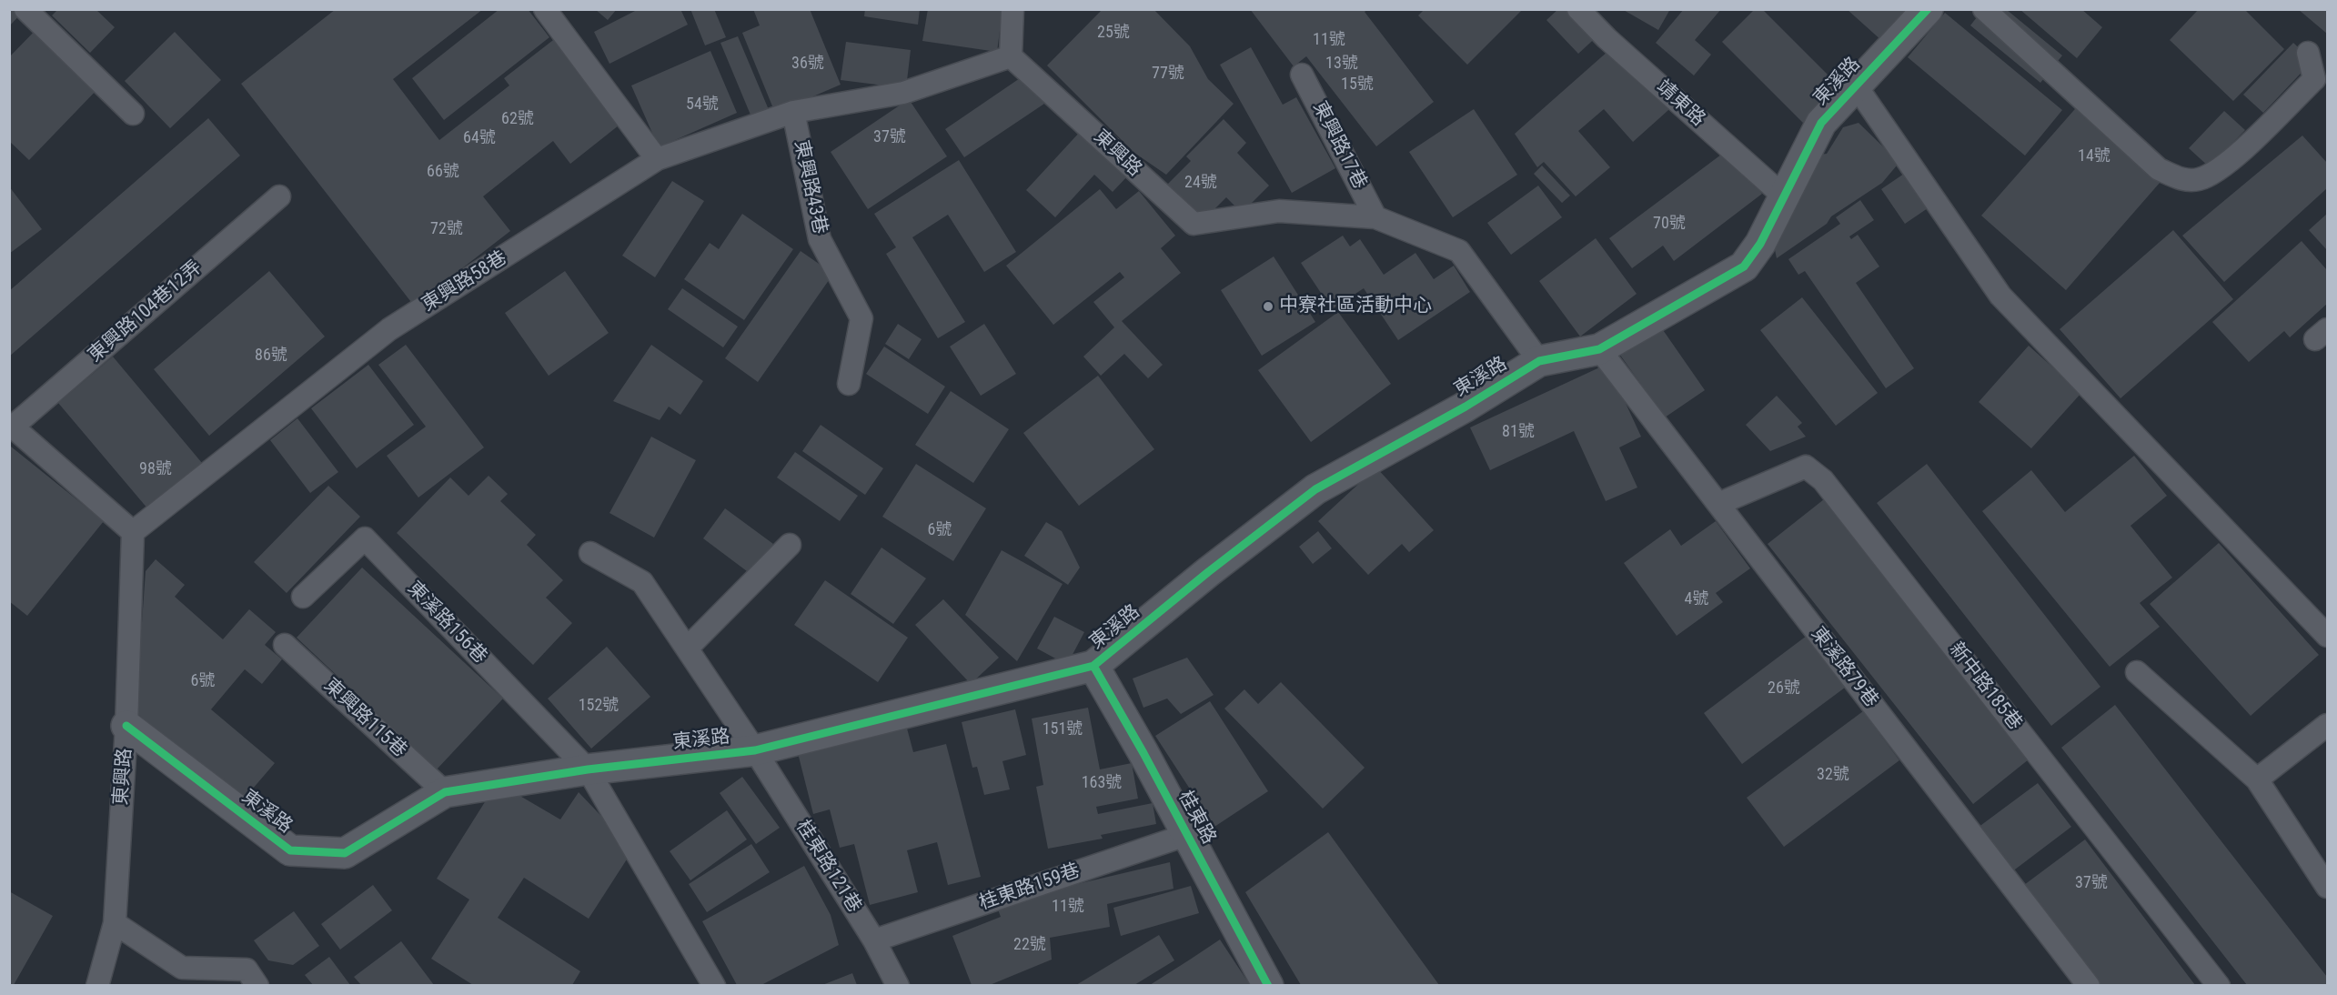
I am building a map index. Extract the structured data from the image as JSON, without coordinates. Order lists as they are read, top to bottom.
{
  "streets": {
    "street": ["東溪路", "桂東路"],
    "lane": [
      "靖東路",
      "東興路17巷",
      "東興路",
      "東興路43巷",
      "東興路58巷",
      "東興路104巷12弄",
      "東溪路156巷",
      "東溪路79巷",
      "新中路185巷",
      "東興路115巷",
      "桂東路121巷",
      "桂東路159巷"
    ]
  },
  "crossings": [
    ["東溪路", "靖東路"],
    ["東溪路", "東興路"],
    ["東溪路", "東溪路156巷"],
    ["東溪路", "東溪路79巷"],
    ["東溪路", "東興路115巷"],
    ["東溪路", "桂東路"],
    ["東溪路", "桂東路121巷"],
    ["東興路17巷", "東興路"],
    ["東興路", "東興路58巷"],
    ["東溪路79巷", "新中路185巷"],
    ["桂東路", "桂東路159巷"],
    ["桂東路121巷", "桂東路159巷"]
  ],
  "places": ["中寮社區活動中心"],
  "house_numbers": [
    "25號",
    "11號",
    "36號",
    "13號",
    "77號",
    "15號",
    "54號",
    "62號",
    "37號",
    "64號",
    "14號",
    "66號",
    "24號",
    "70號",
    "72號",
    "86號",
    "81號",
    "98號",
    "6號",
    "4號",
    "6號",
    "26號",
    "152號",
    "151號",
    "32號",
    "163號",
    "37號",
    "11號",
    "22號"
  ]
}
